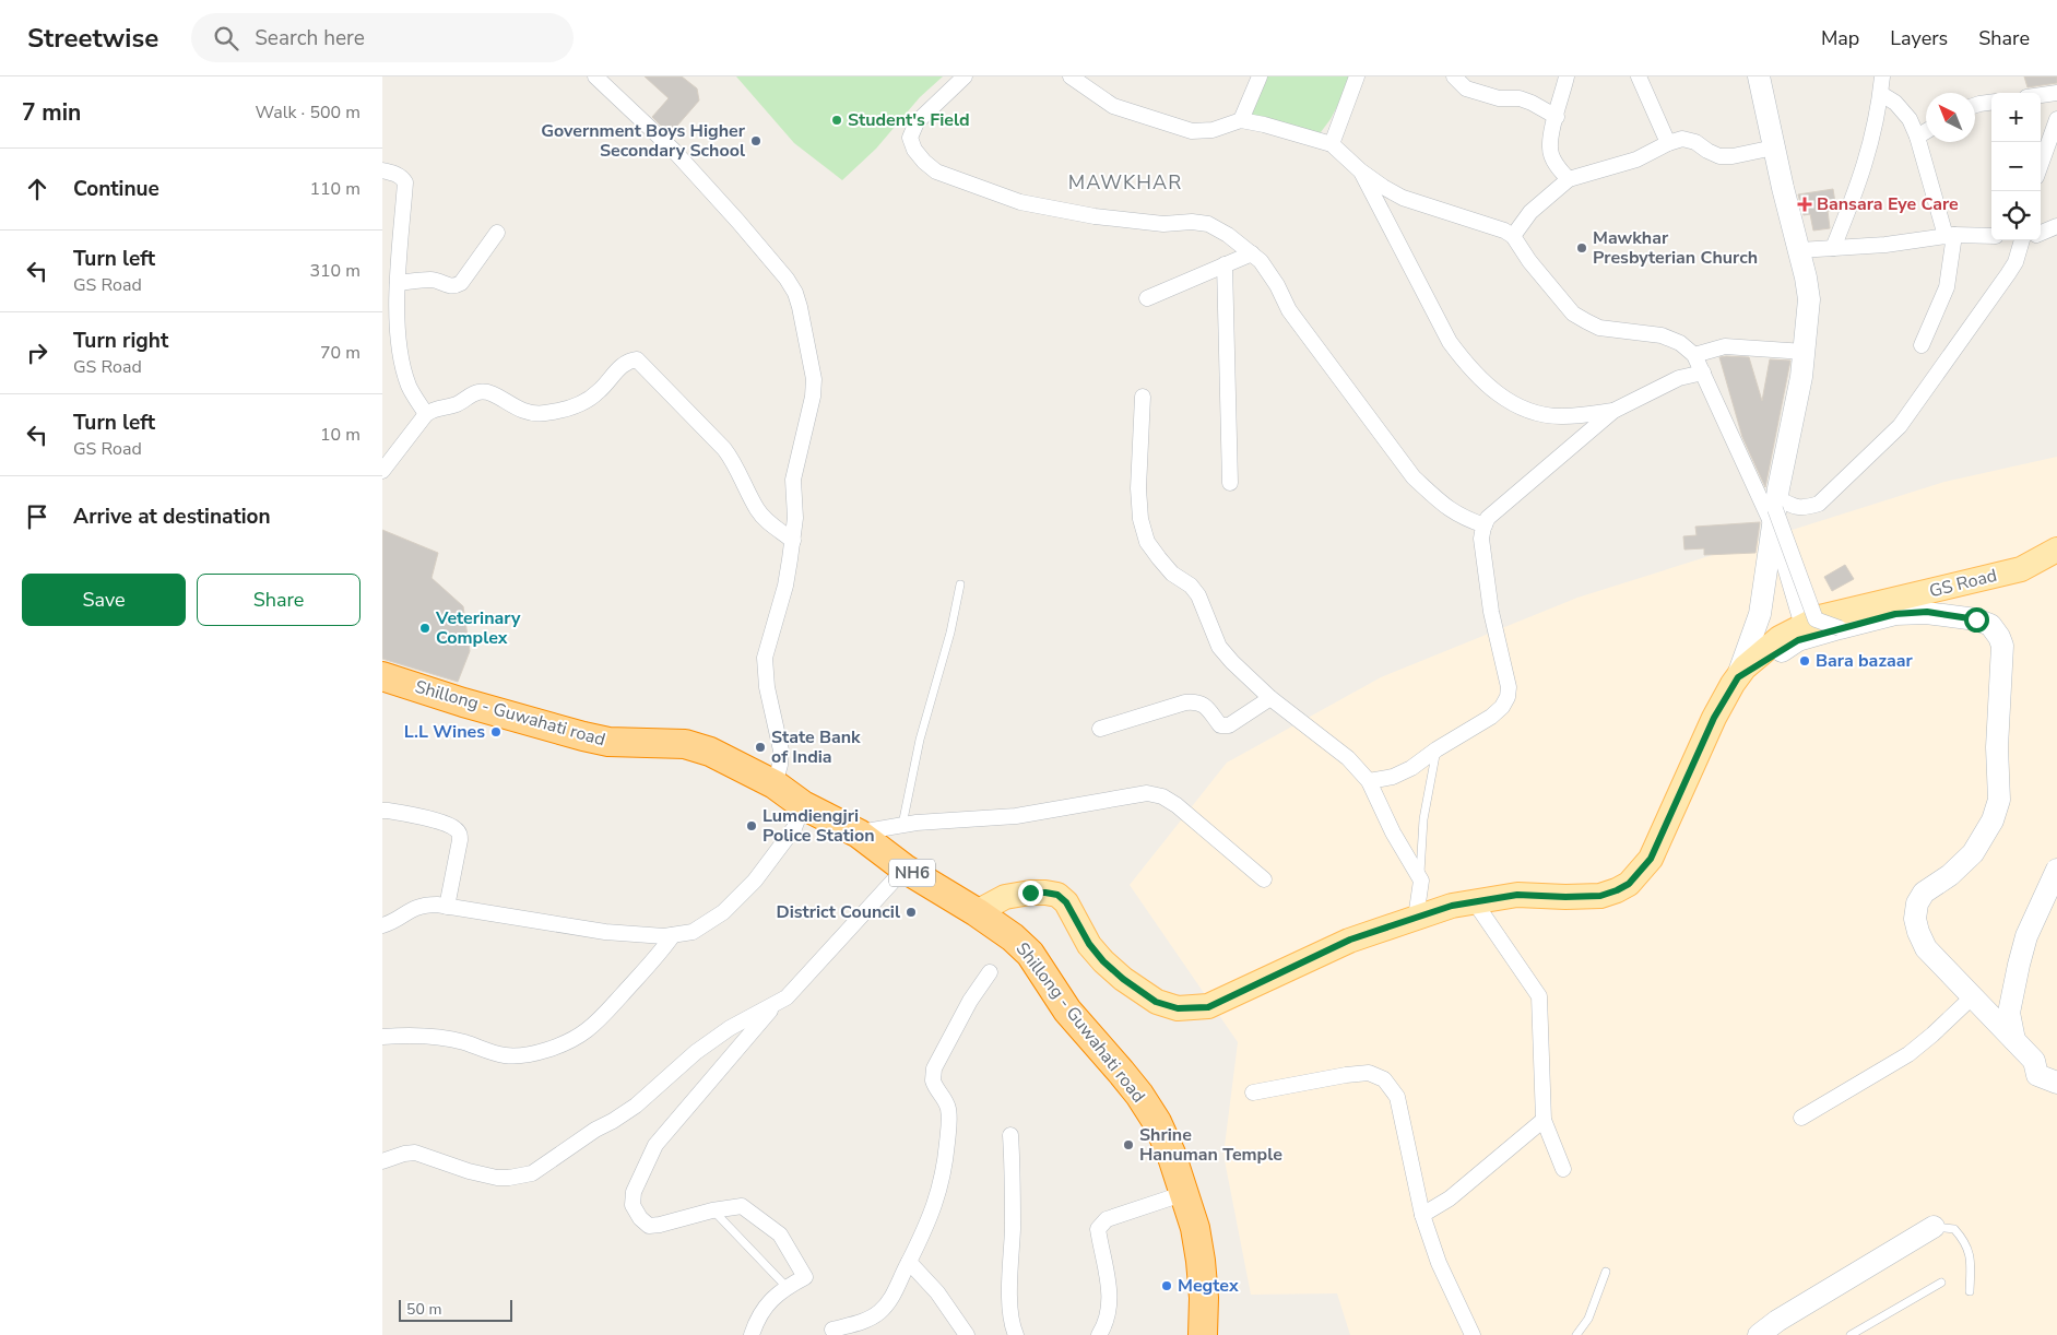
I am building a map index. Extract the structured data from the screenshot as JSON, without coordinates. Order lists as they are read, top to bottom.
{
  "streets": {
    "highway": ["Shillong - Guwahati road", "NH6"],
    "main road": ["GS Road"]
  },
  "crossings": [
    ["GS Road", "Shillong - Guwahati road"]
  ],
  "districts": ["MAWKHAR"],
  "places": {
    "other": [
      "Student's Field",
      "Government Boys Higher Secondary School",
      "Mawkhar Presbyterian Church",
      "Veterinary Complex",
      "Bara bazaar",
      "L.L Wines",
      "State Bank of India",
      "Lumdiengjri Police Station",
      "District Council",
      "Shrine Hanuman Temple",
      "Megtex"
    ],
    "health": ["Bansara Eye Care"]
  },
  "scale_bar": "50 m",
  "north": "top left",
  "page": {
    "header": "Streetwise",
    "search": "Search here",
    "nav": ["Map", "Layers", "Share"],
    "heading": ["7 min", "Walk · 500 m"],
    "map_buttons": ["+", "−"],
    "list": [
      ["Continue", "110 m"],
      ["Turn left", "GS Road", "310 m"],
      ["Turn right", "GS Road", "70 m"],
      ["Turn left", "GS Road", "10 m"],
      "Arrive at destination"
    ],
    "buttons": ["Save", "Share"],
    "scale": "50 m"
  }
}
